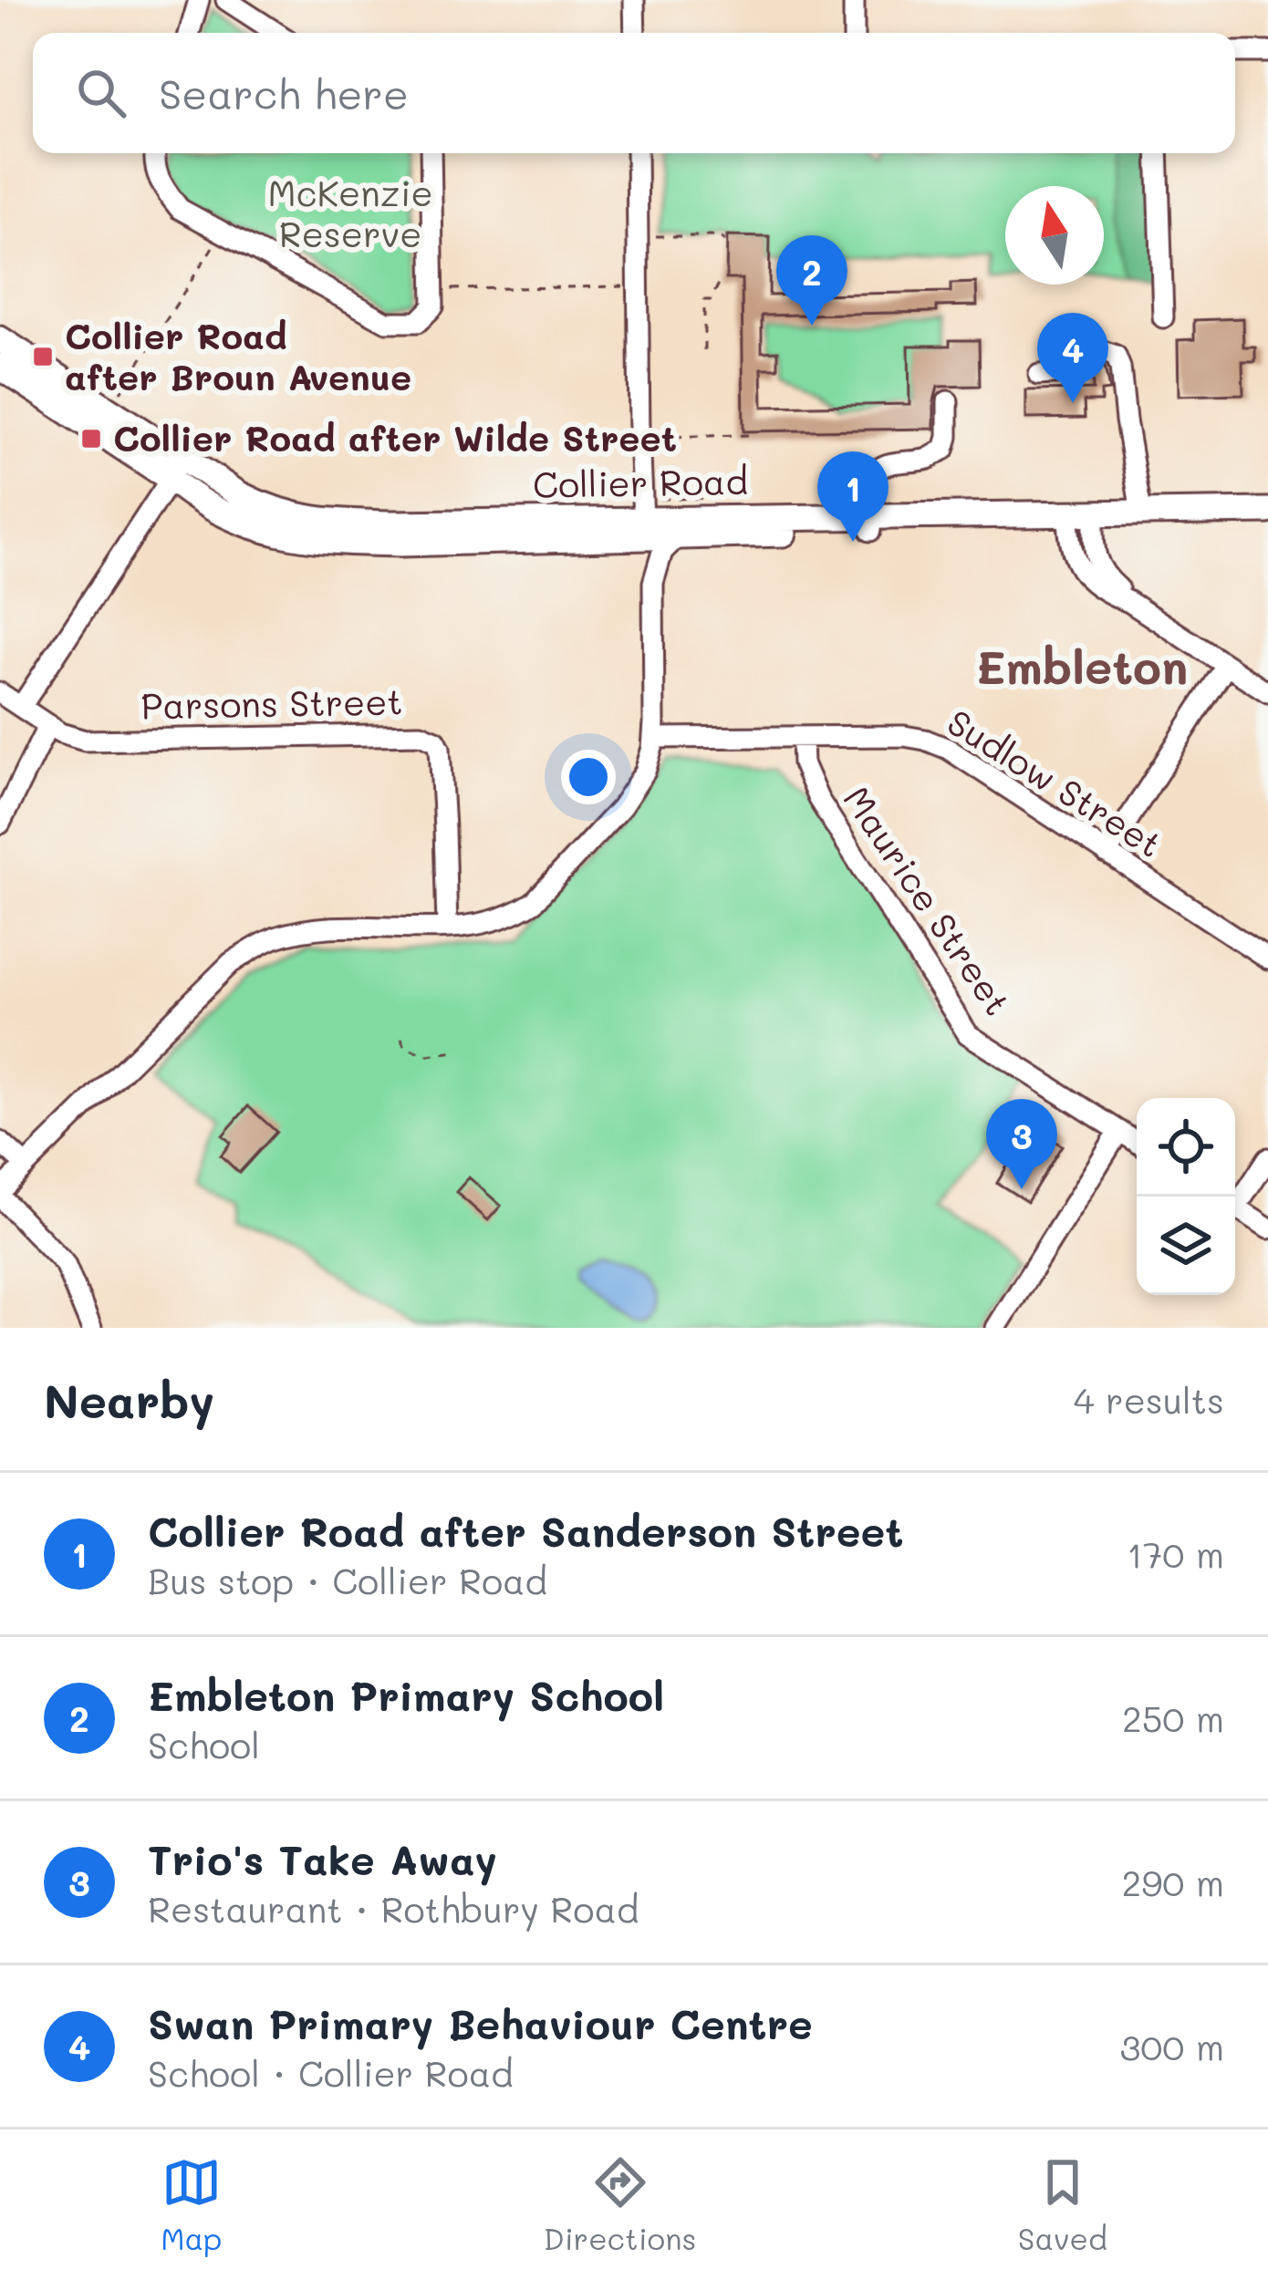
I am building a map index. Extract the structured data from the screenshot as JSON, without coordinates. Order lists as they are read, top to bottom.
{
  "streets": {
    "main road": ["Collier Road"],
    "street": ["Parsons Street", "Sudlow Street", "Maurice Street"]
  },
  "crossings": [
    ["Sudlow Street", "Maurice Street"]
  ],
  "districts": ["Embleton"],
  "parks": ["McKenzie Reserve"],
  "places": {
    "transit": ["Collier Road after Broun Avenue", "Collier Road after Wilde Street"]
  },
  "north": "top",
  "page": {
    "search": "Search here",
    "pins": [
      "2",
      "4",
      "1",
      "3"
    ],
    "heading": ["Nearby", "4 results"],
    "list": [
      {
        "mark": "1",
        "name": "Collier Road after Sanderson Street",
        "note": "Bus stop · Collier Road",
        "value": "170 m"
      },
      {
        "mark": "2",
        "name": "Embleton Primary School",
        "note": "School",
        "value": "250 m"
      },
      {
        "mark": "3",
        "name": "Trio's Take Away",
        "note": "Restaurant · Rothbury Road",
        "value": "290 m"
      },
      {
        "mark": "4",
        "name": "Swan Primary Behaviour Centre",
        "note": "School · Collier Road",
        "value": "300 m"
      }
    ],
    "nav": ["Map", "Directions", "Saved"]
  }
}
